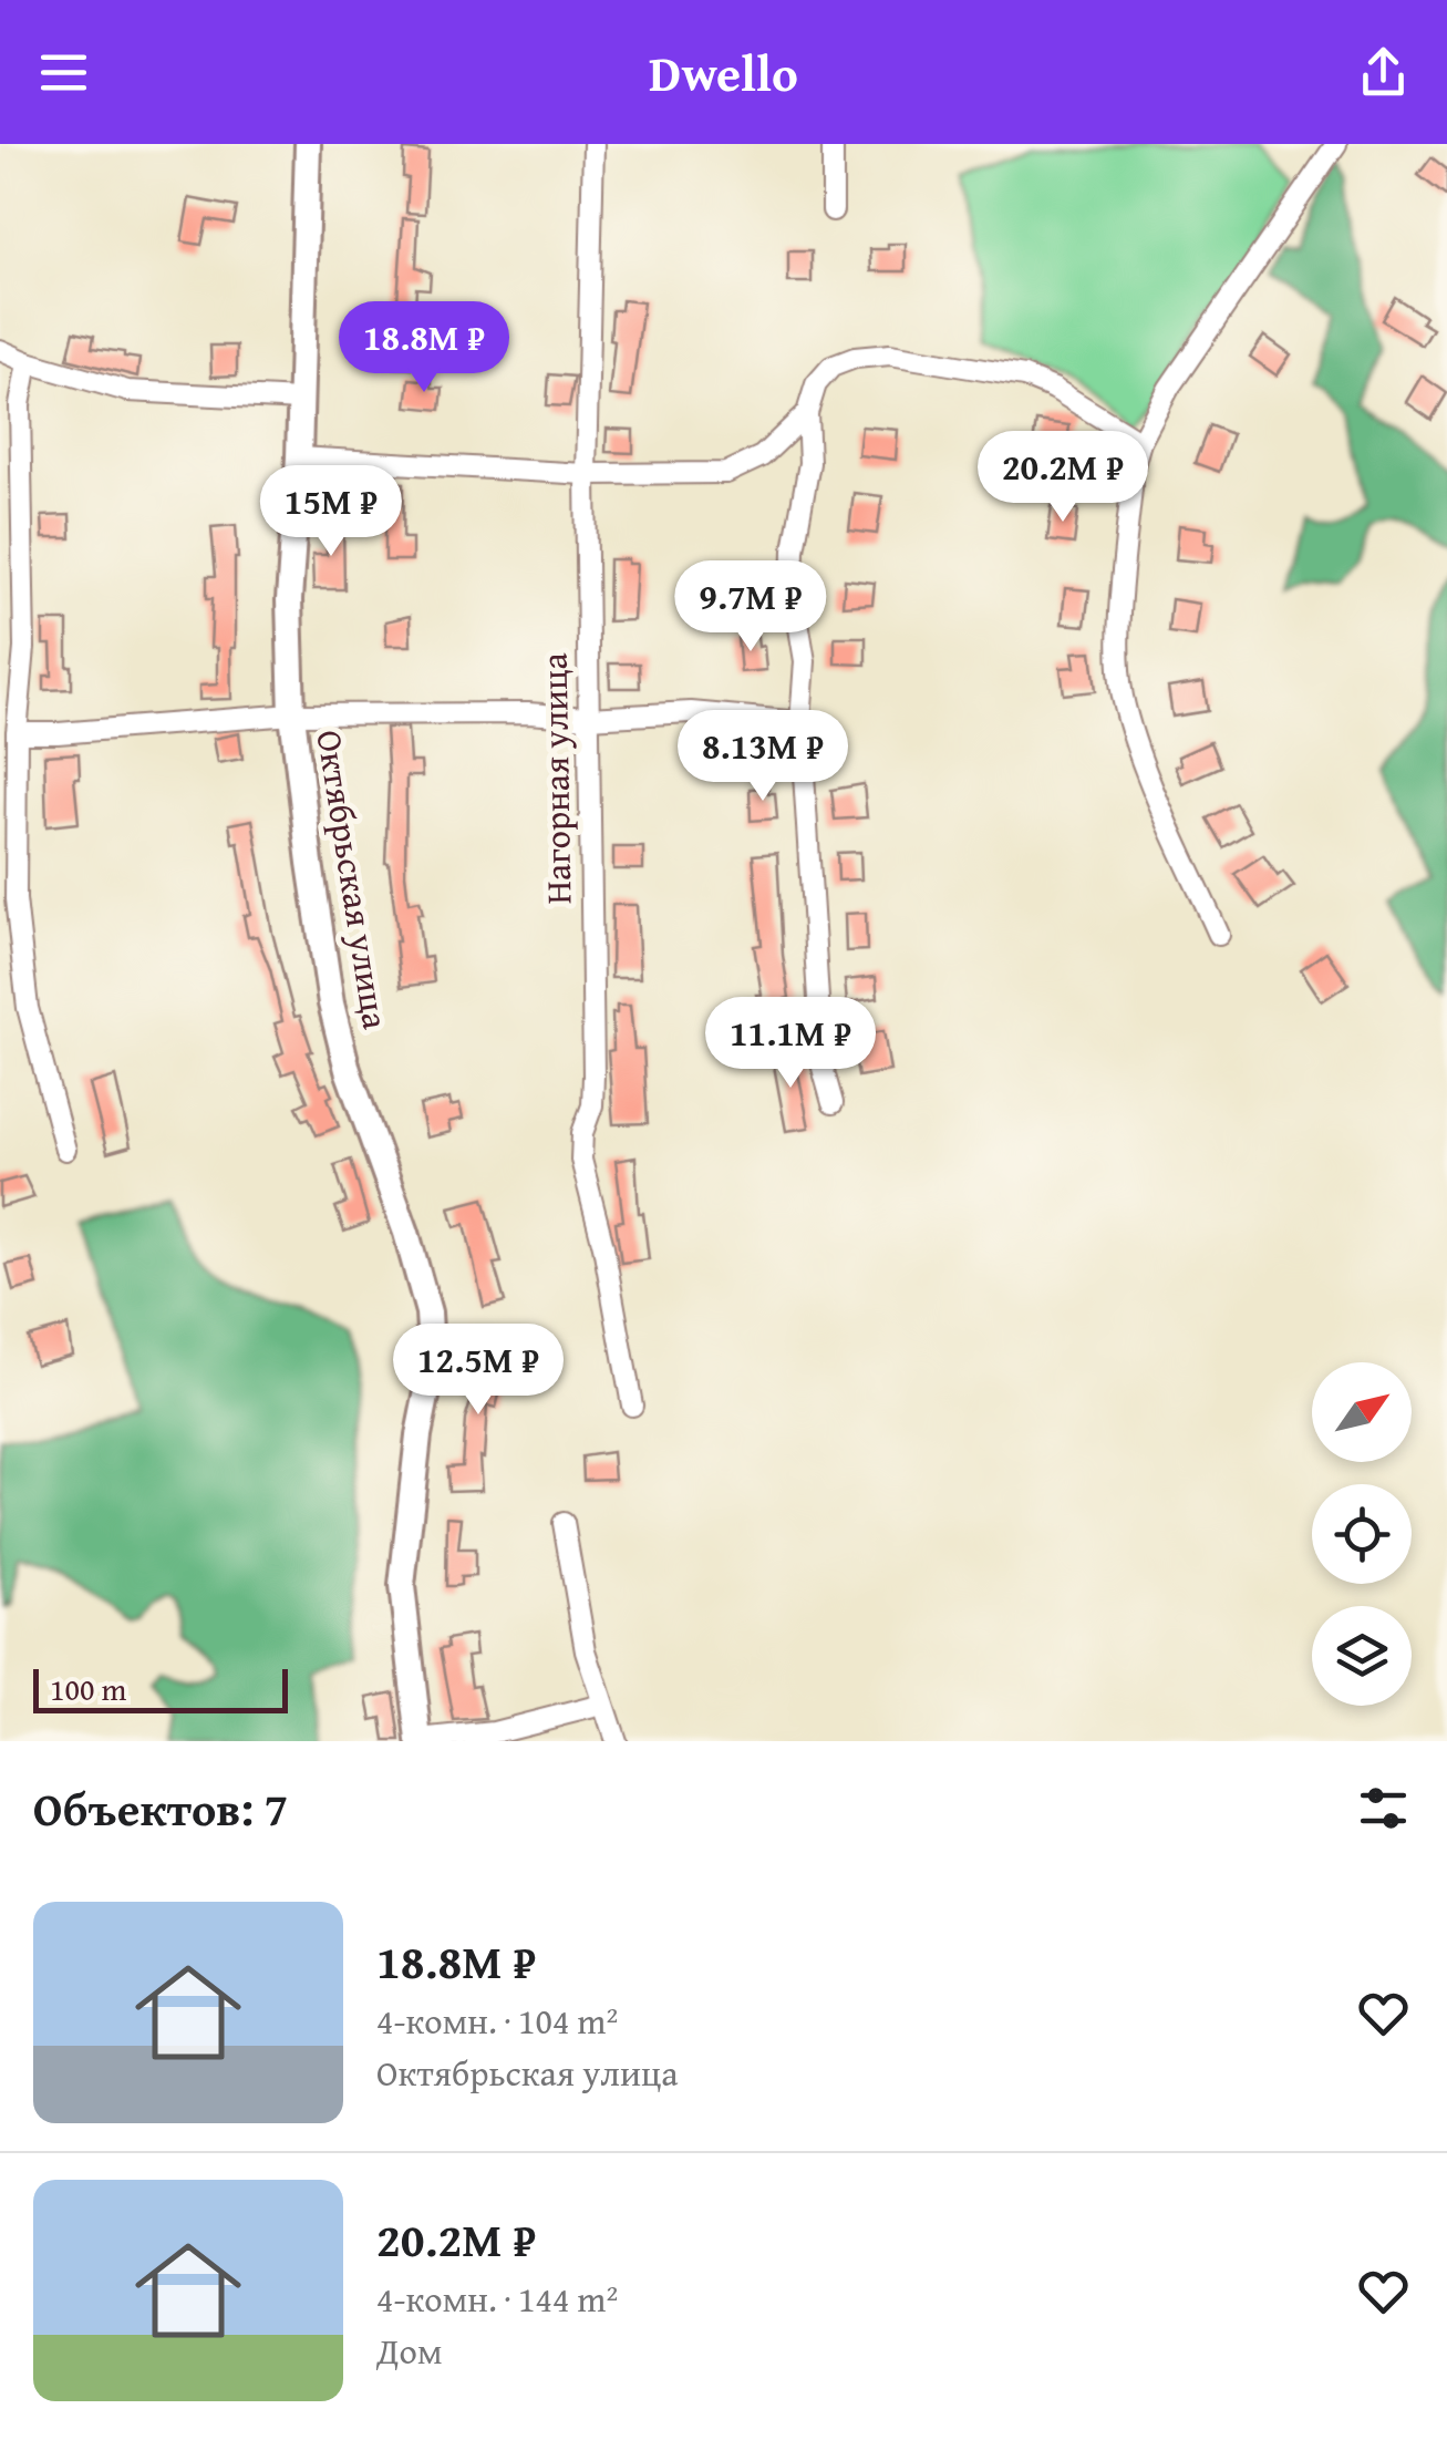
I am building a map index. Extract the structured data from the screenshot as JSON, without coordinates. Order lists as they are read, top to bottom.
{
  "streets": {
    "street": ["Нагорная улица", "Октябрьская улица"]
  },
  "scale_bar": "100 m",
  "north": "top right",
  "page": {
    "header": "Dwello",
    "price": [
      "18.8M ₽",
      "20.2M ₽",
      "15M ₽",
      "9.7M ₽",
      "8.13M ₽",
      "11.1M ₽",
      "12.5M ₽"
    ],
    "scale": "100 m",
    "heading": "Объектов: 7",
    "list": [
      {
        "name": "18.8M ₽",
        "note": "4-комн. · 104 m² · Октябрьская улица"
      },
      {
        "name": "20.2M ₽",
        "note": "4-комн. · 144 m² · Дом"
      }
    ]
  }
}
